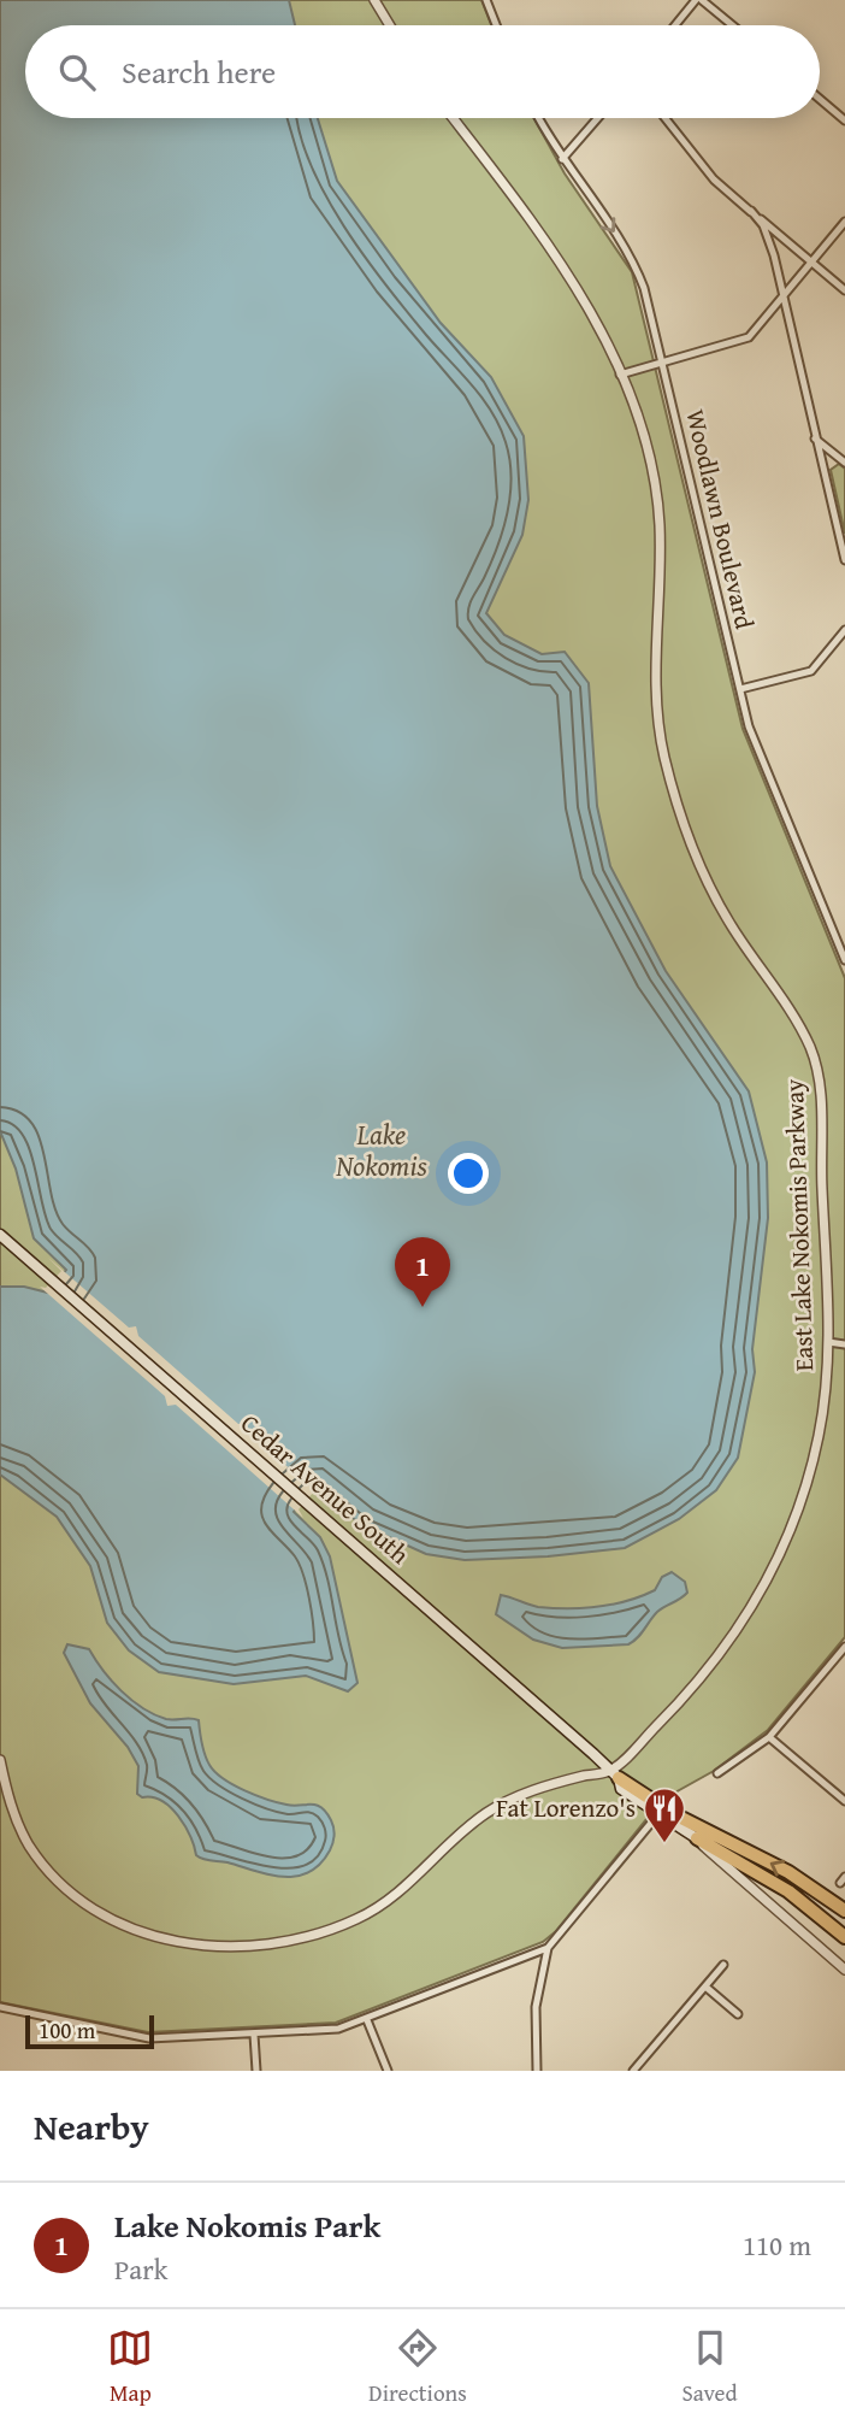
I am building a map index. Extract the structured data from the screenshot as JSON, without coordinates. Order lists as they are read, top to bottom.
{
  "streets": {
    "highway": ["Cedar Avenue South"],
    "street": ["Woodlawn Boulevard", "East Lake Nokomis Parkway"]
  },
  "crossings": [
    ["East Lake Nokomis Parkway", "Cedar Avenue South"]
  ],
  "water": ["Lake Nokomis"],
  "places": {
    "restaurant": ["Fat Lorenzo's"]
  },
  "scale_bar": "100 m",
  "page": {
    "search": "Search here",
    "pins": "1",
    "scale": "100 m",
    "heading": "Nearby",
    "list": [
      {
        "mark": "1",
        "name": "Lake Nokomis Park",
        "note": "Park",
        "value": "110 m"
      }
    ],
    "nav": ["Map", "Directions", "Saved"]
  }
}
